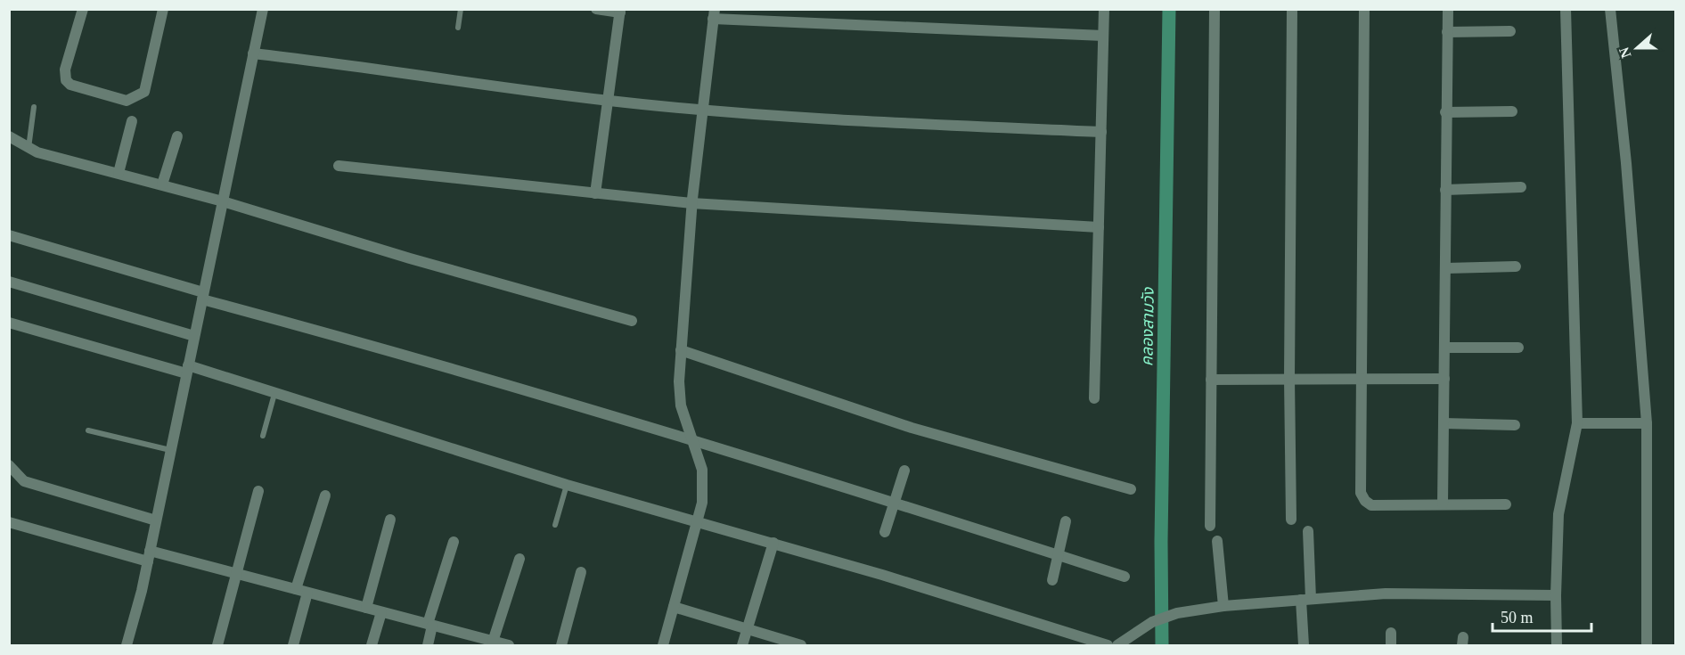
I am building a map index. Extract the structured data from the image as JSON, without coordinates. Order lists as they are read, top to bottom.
{
  "water": ["คลองสามวัง"],
  "scale_bar": "50 m",
  "north": "left"
}
